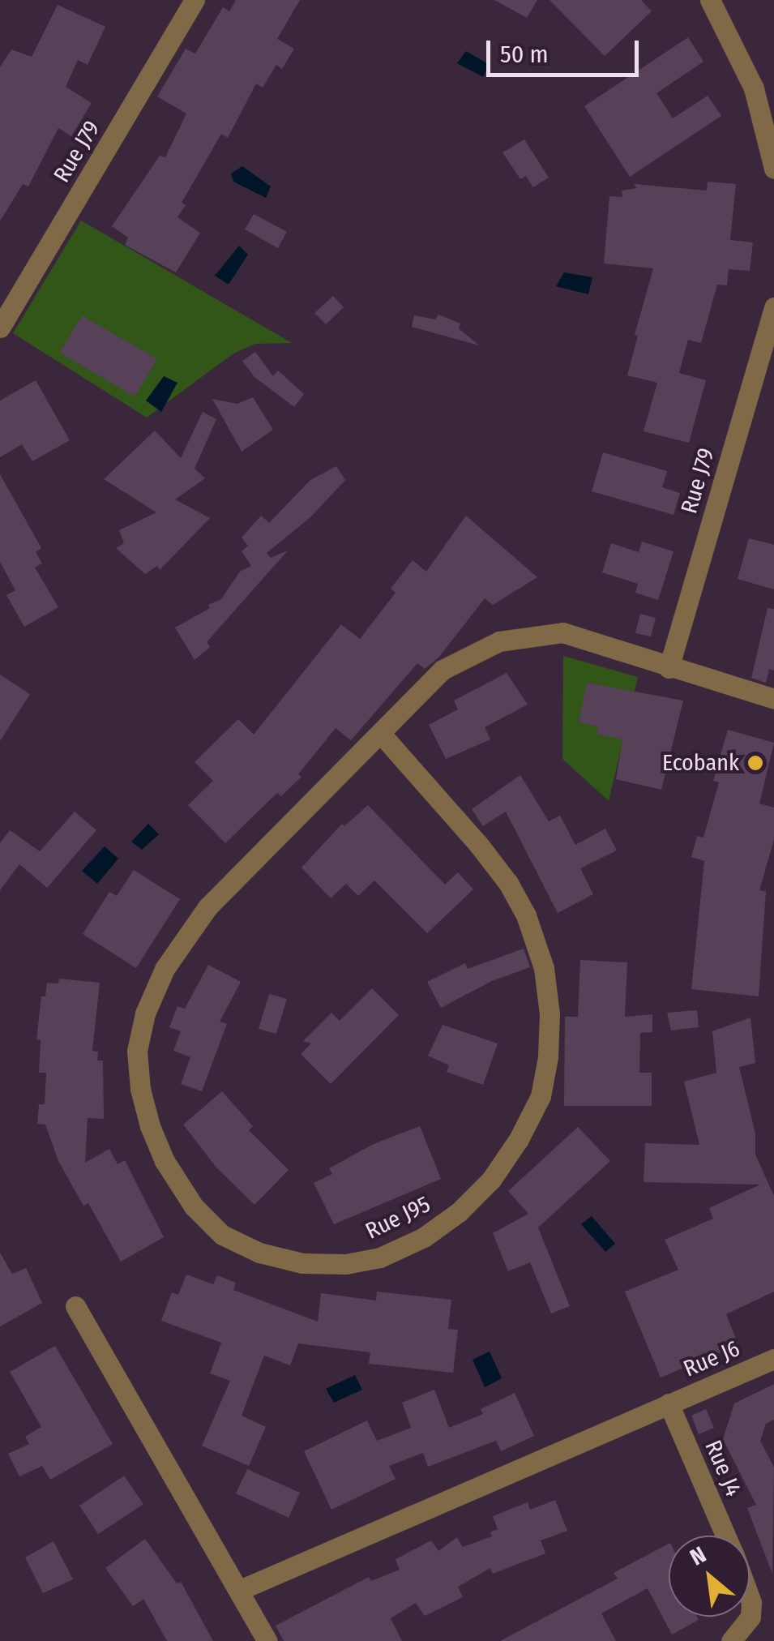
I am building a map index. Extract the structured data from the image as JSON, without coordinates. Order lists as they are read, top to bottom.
{
  "streets": {
    "street": [
      "Rue J79",
      "Rue J95",
      "Rue J6",
      "Rue J4"
    ]
  },
  "crossings": [
    ["Rue J79", "Rue J95"],
    ["Rue J6", "Rue J4"]
  ],
  "places": ["Ecobank"],
  "scale_bar": "50 m",
  "north": "top left"
}
